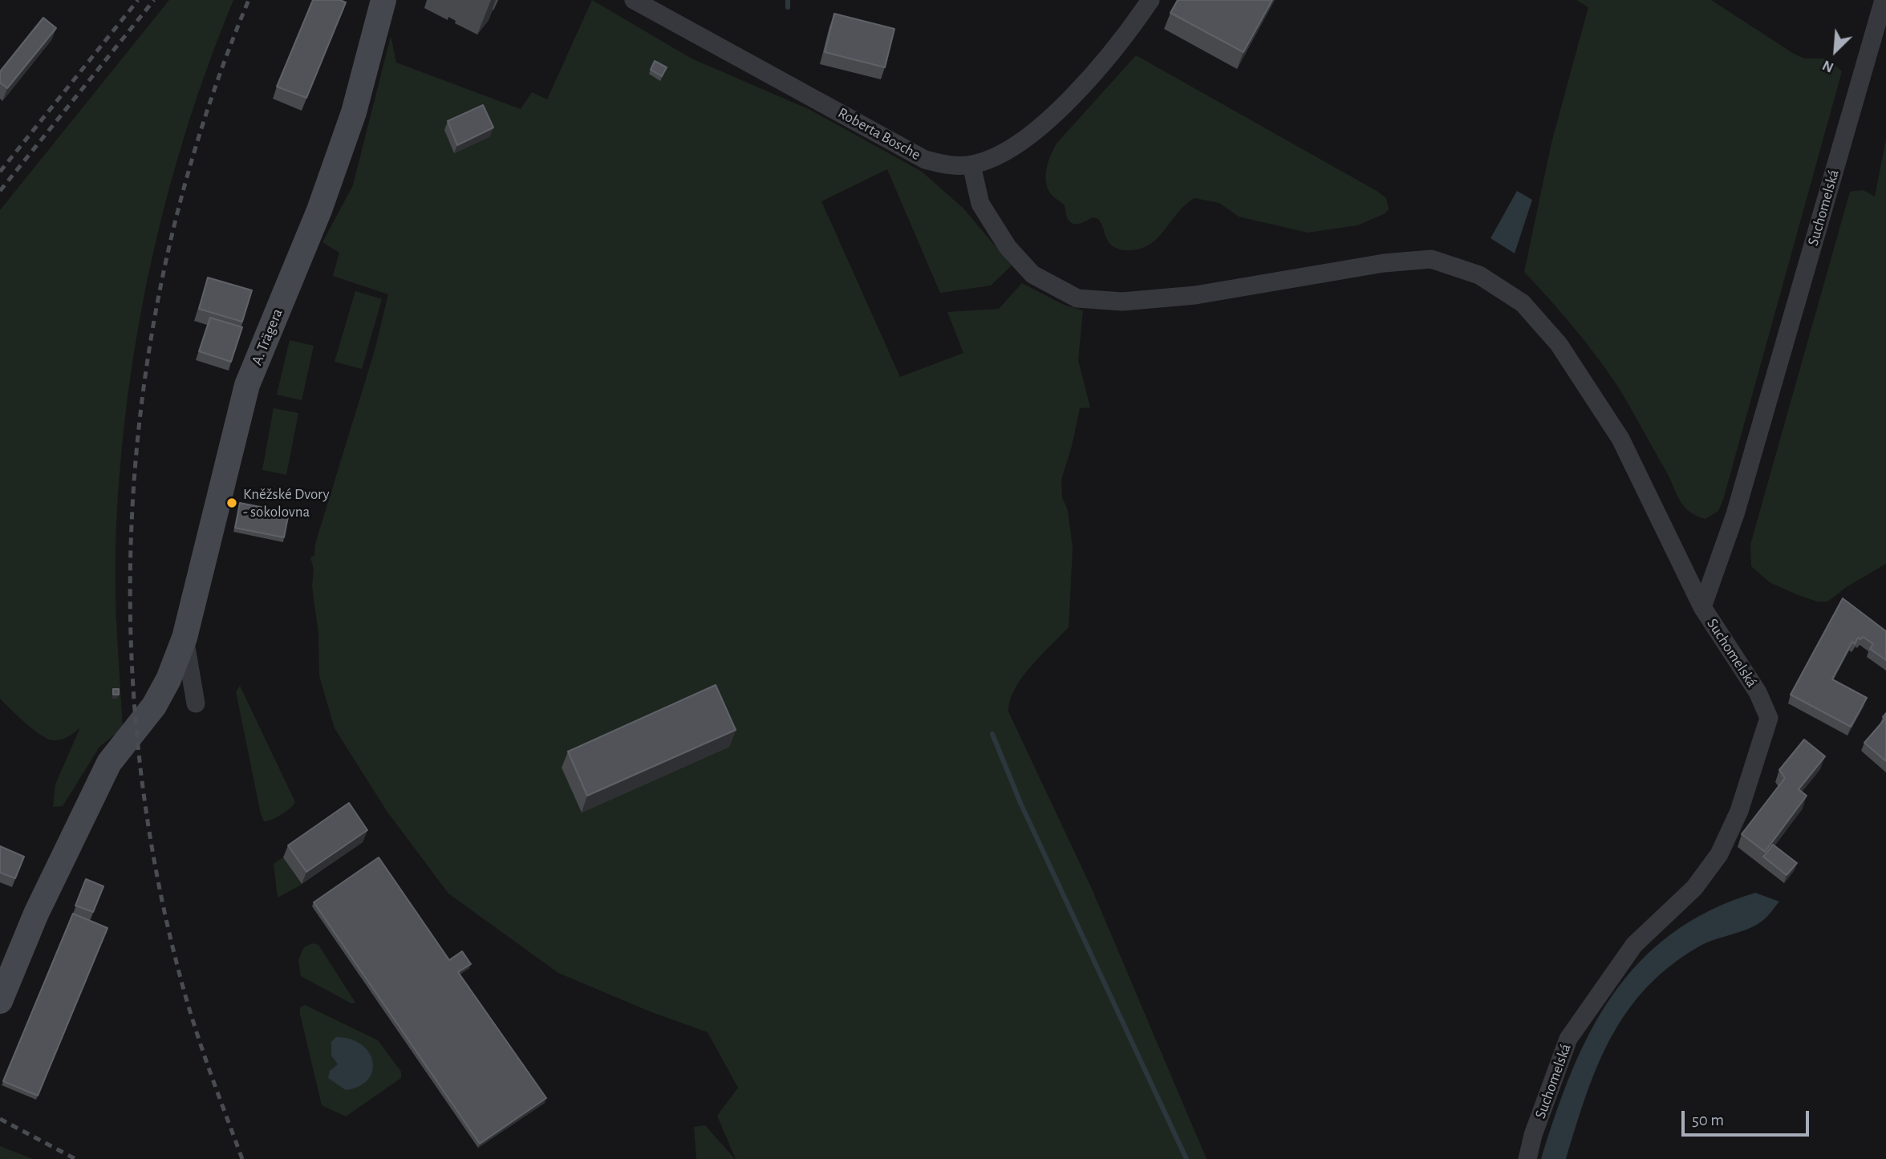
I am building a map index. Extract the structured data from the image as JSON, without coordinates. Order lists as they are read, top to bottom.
{
  "streets": {
    "street": ["Roberta Bosche", "Suchomelská", "A. Trägera"]
  },
  "places": ["Kněžské Dvory - sokolovna"],
  "scale_bar": "50 m",
  "north": "bottom left"
}
